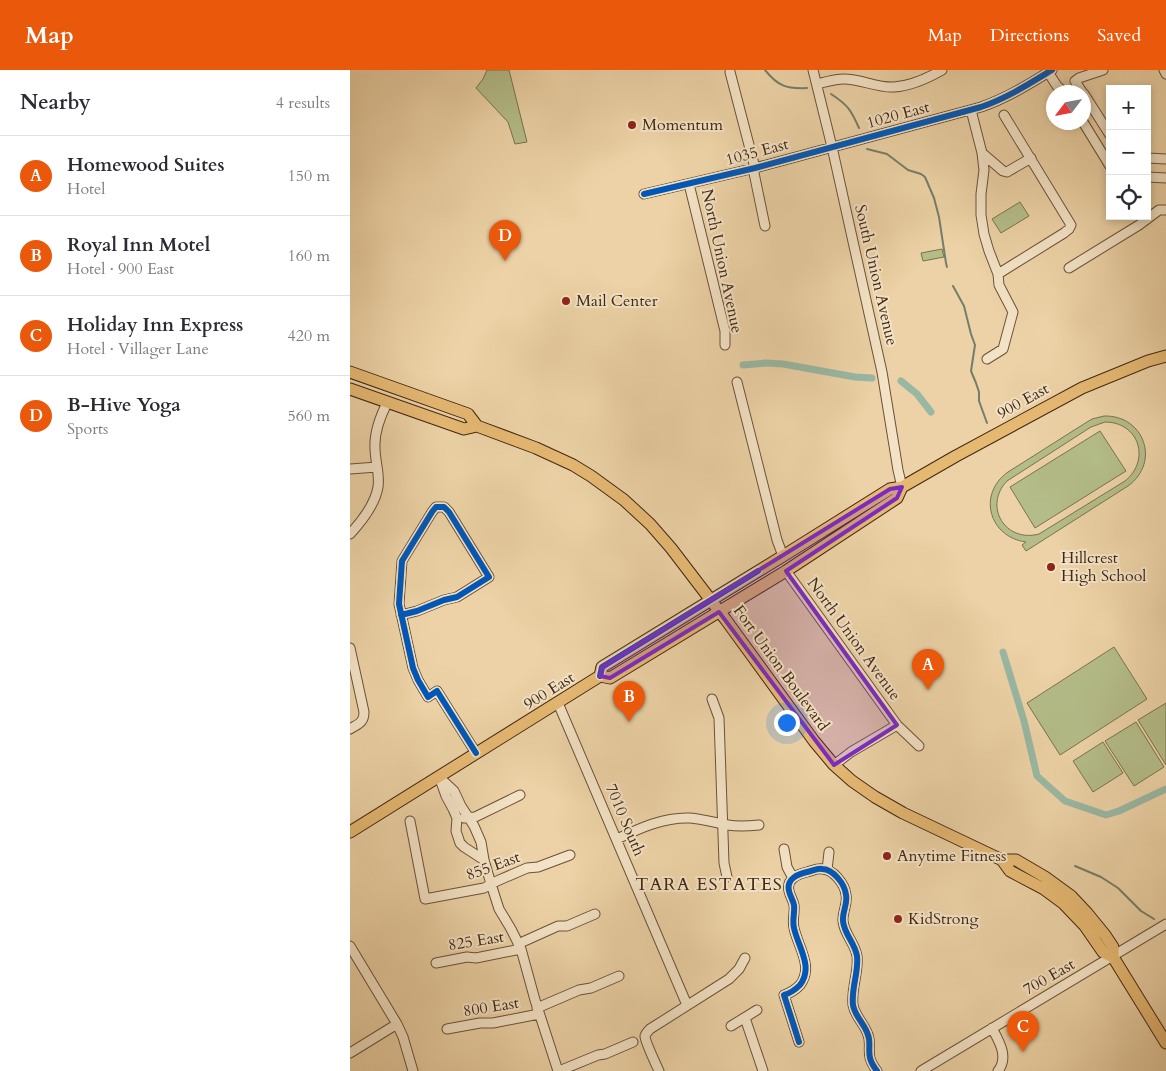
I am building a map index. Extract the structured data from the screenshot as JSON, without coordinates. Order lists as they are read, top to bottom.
{
  "streets": {
    "main road": ["900 East", "Fort Union Boulevard"],
    "street": [
      "1020 East",
      "1035 East",
      "North Union Avenue",
      "South Union Avenue",
      "7010 South",
      "855 East",
      "825 East",
      "700 East",
      "800 East"
    ]
  },
  "crossings": [
    ["1020 East", "1035 East"],
    ["1020 East", "South Union Avenue"],
    ["1035 East", "North Union Avenue"],
    ["1035 East", "South Union Avenue"],
    ["North Union Avenue", "900 East"],
    ["North Union Avenue", "Fort Union Boulevard"],
    ["South Union Avenue", "900 East"],
    ["900 East", "Fort Union Boulevard"],
    ["900 East", "7010 South"],
    ["Fort Union Boulevard", "700 East"]
  ],
  "districts": ["TARA ESTATES"],
  "places": [
    "Momentum",
    "Mail Center",
    "Hillcrest High School",
    "Anytime Fitness",
    "KidStrong"
  ],
  "north": "bottom left",
  "page": {
    "header": "Map",
    "nav": ["Map", "Directions", "Saved"],
    "heading": ["Nearby", "4 results"],
    "map_buttons": ["+", "−"],
    "list": [
      {
        "mark": "A",
        "name": "Homewood Suites",
        "note": "Hotel",
        "value": "150 m"
      },
      {
        "mark": "B",
        "name": "Royal Inn Motel",
        "note": "Hotel · 900 East",
        "value": "160 m"
      },
      {
        "mark": "C",
        "name": "Holiday Inn Express",
        "note": "Hotel · Villager Lane",
        "value": "420 m"
      },
      {
        "mark": "D",
        "name": "B-Hive Yoga",
        "note": "Sports",
        "value": "560 m"
      }
    ],
    "pins": [
      "D",
      "A",
      "B",
      "C"
    ]
  }
}
